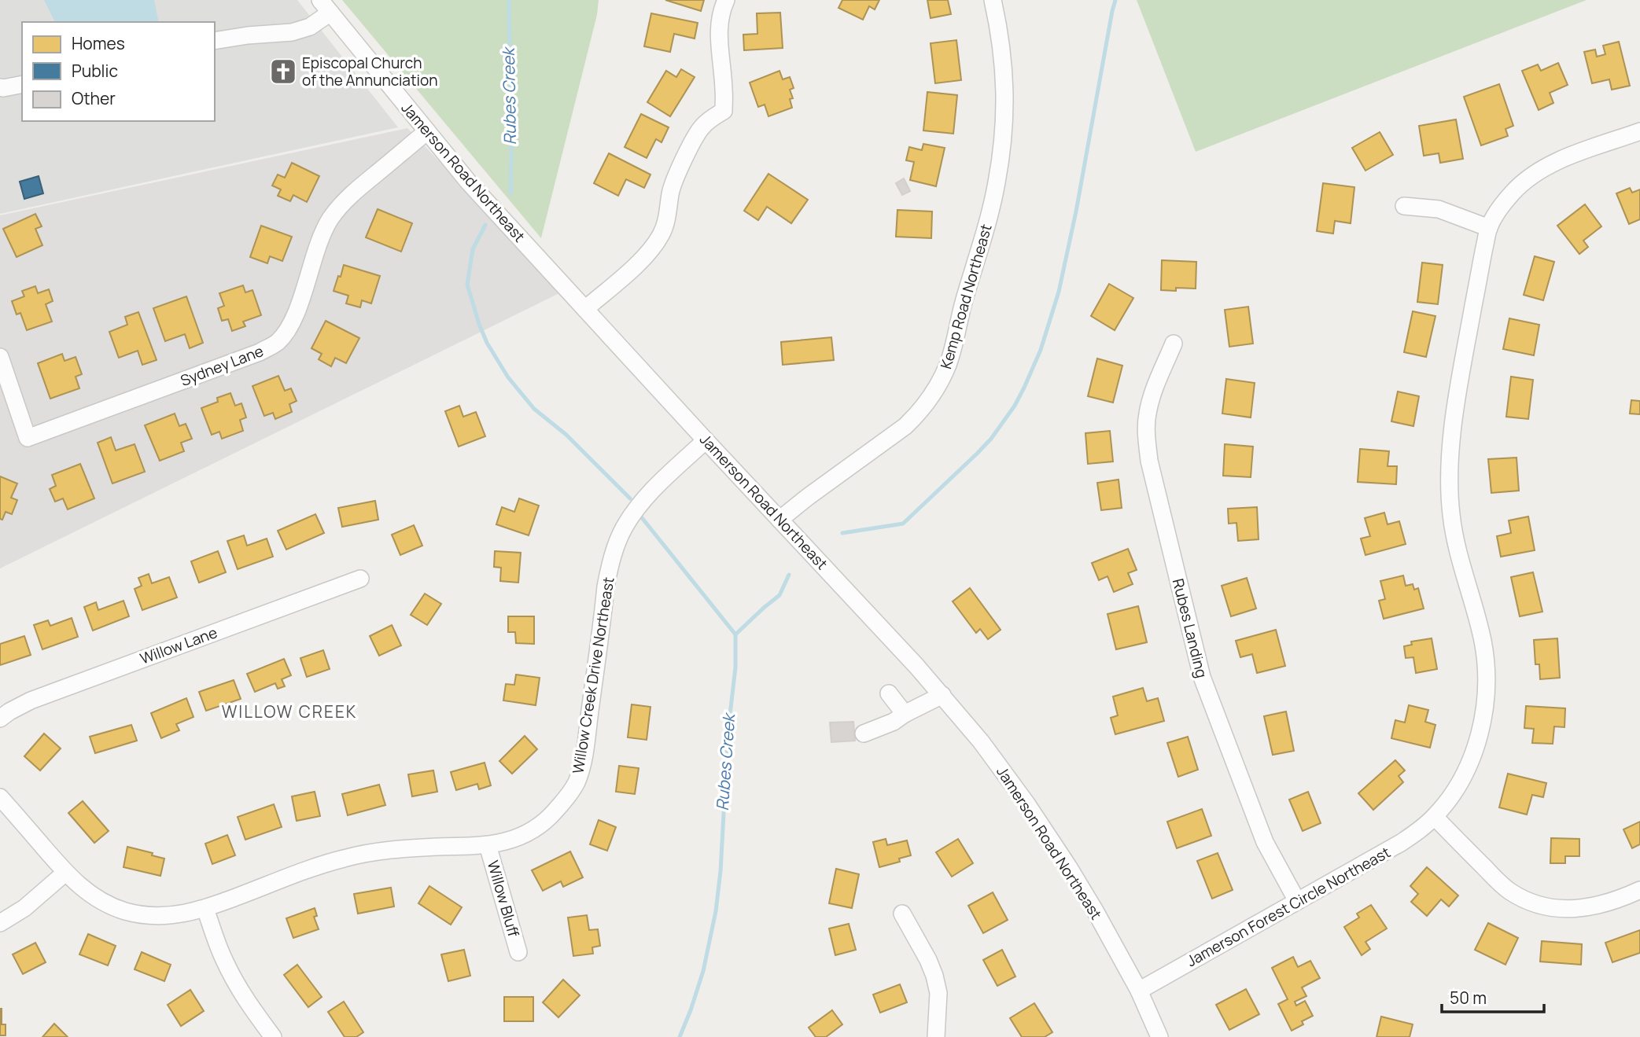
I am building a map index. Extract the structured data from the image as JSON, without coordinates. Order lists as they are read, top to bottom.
{
  "streets": {
    "street": [
      "Jamerson Road Northeast",
      "Kemp Road Northeast",
      "Sydney Lane",
      "Rubes Landing",
      "Willow Lane",
      "Willow Creek Drive Northeast",
      "Willow Bluff",
      "Jamerson Forest Circle Northeast"
    ]
  },
  "crossings": [
    ["Jamerson Road Northeast", "Kemp Road Northeast"],
    ["Jamerson Road Northeast", "Sydney Lane"],
    ["Jamerson Road Northeast", "Willow Creek Drive Northeast"],
    ["Jamerson Road Northeast", "Jamerson Forest Circle Northeast"],
    ["Rubes Landing", "Jamerson Forest Circle Northeast"],
    ["Willow Creek Drive Northeast", "Willow Bluff"]
  ],
  "districts": ["WILLOW CREEK"],
  "water": ["Rubes Creek"],
  "places": {
    "church": ["Episcopal Church of the Annunciation"]
  },
  "legend": ["Homes", "Public", "Other"],
  "scale_bar": "50 m"
}
